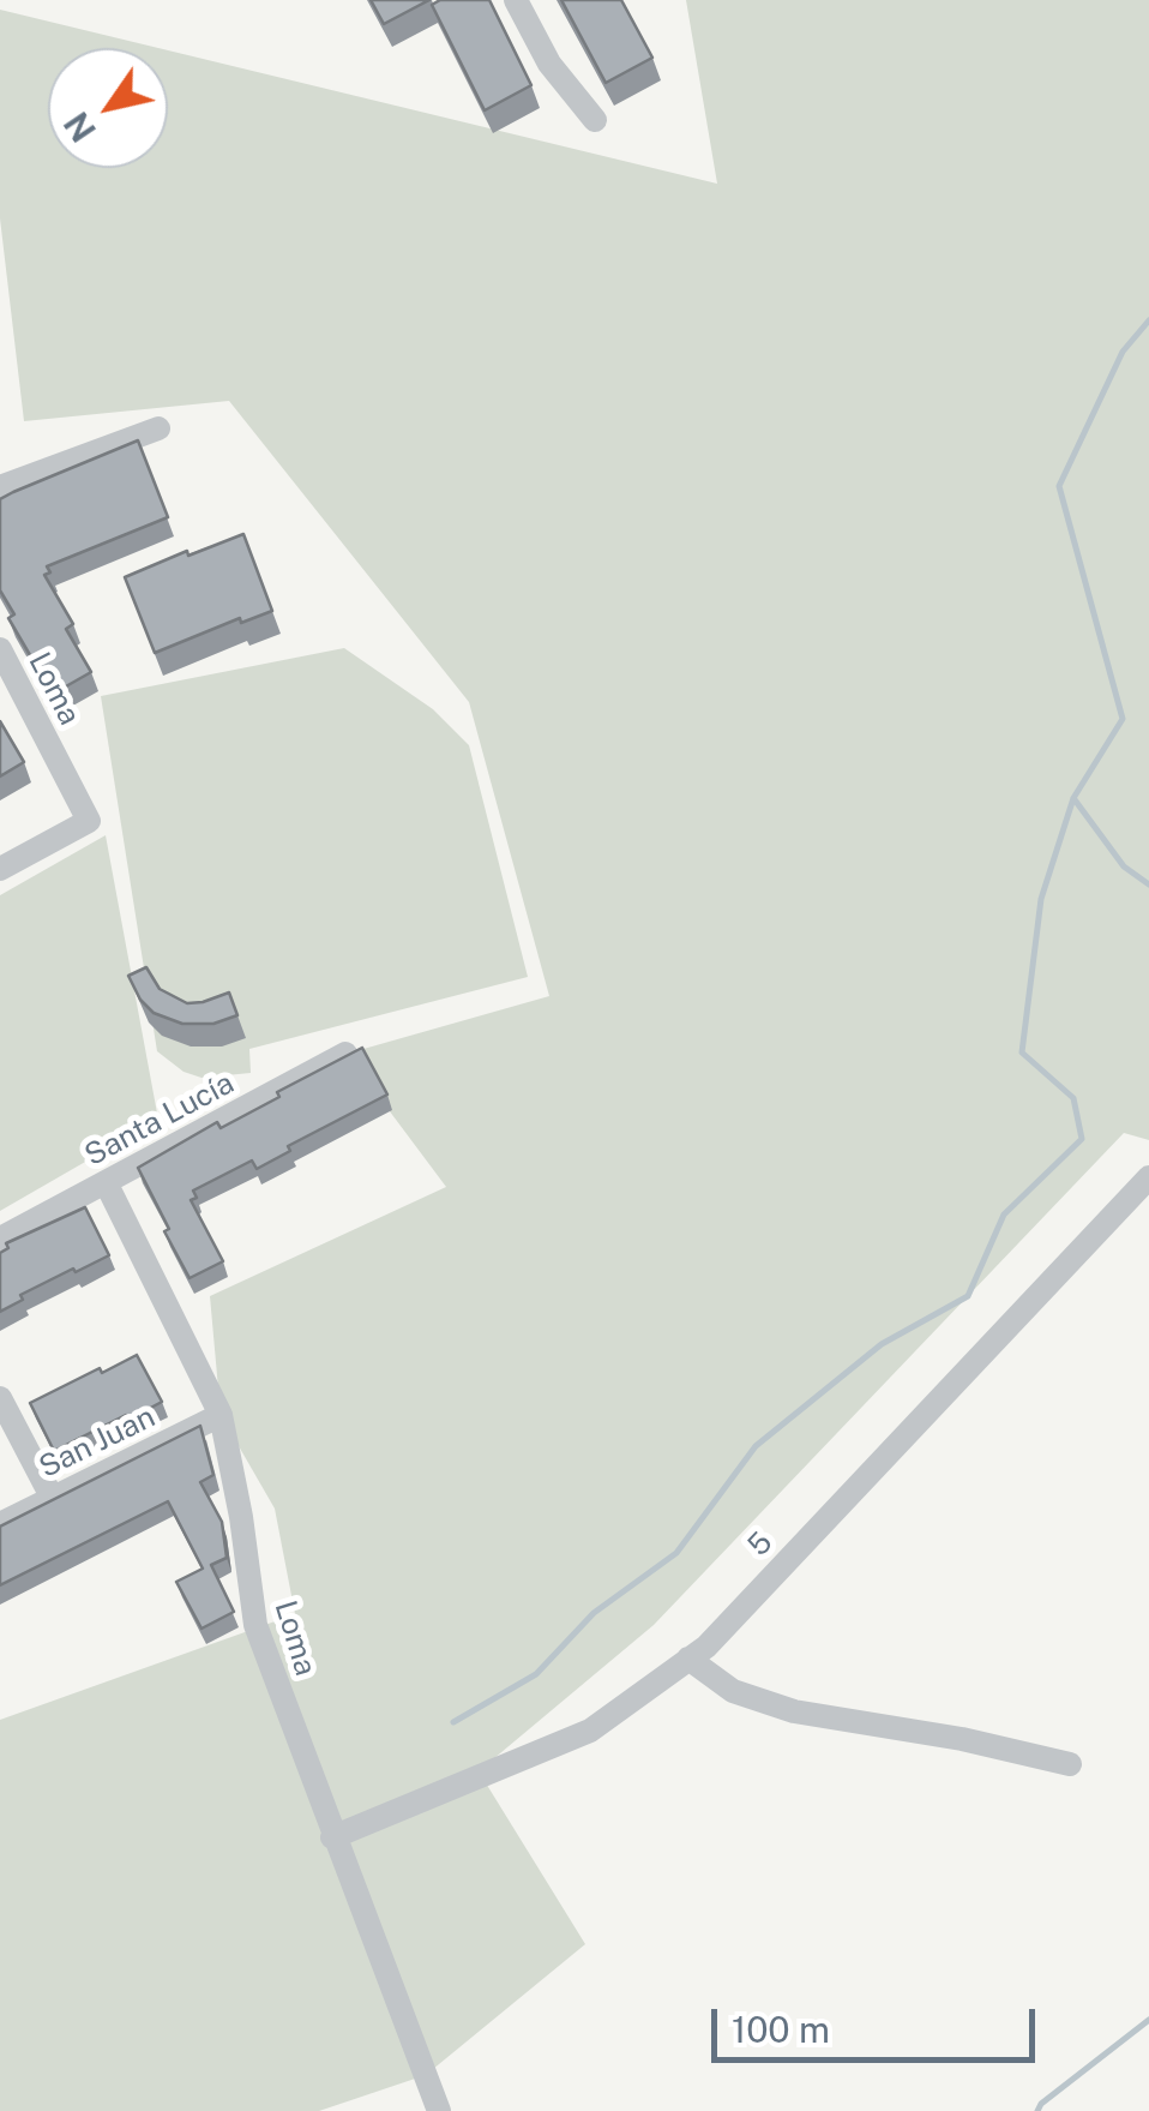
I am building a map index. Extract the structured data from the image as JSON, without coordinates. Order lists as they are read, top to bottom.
{
  "streets": {
    "street": [
      "Loma",
      "Santa Lucía",
      "San Juan",
      "5"
    ]
  },
  "crossings": [
    ["Loma", "Santa Lucía"],
    ["Loma", "San Juan"],
    ["Loma", "5"]
  ],
  "scale_bar": "100 m",
  "north": "bottom left"
}
